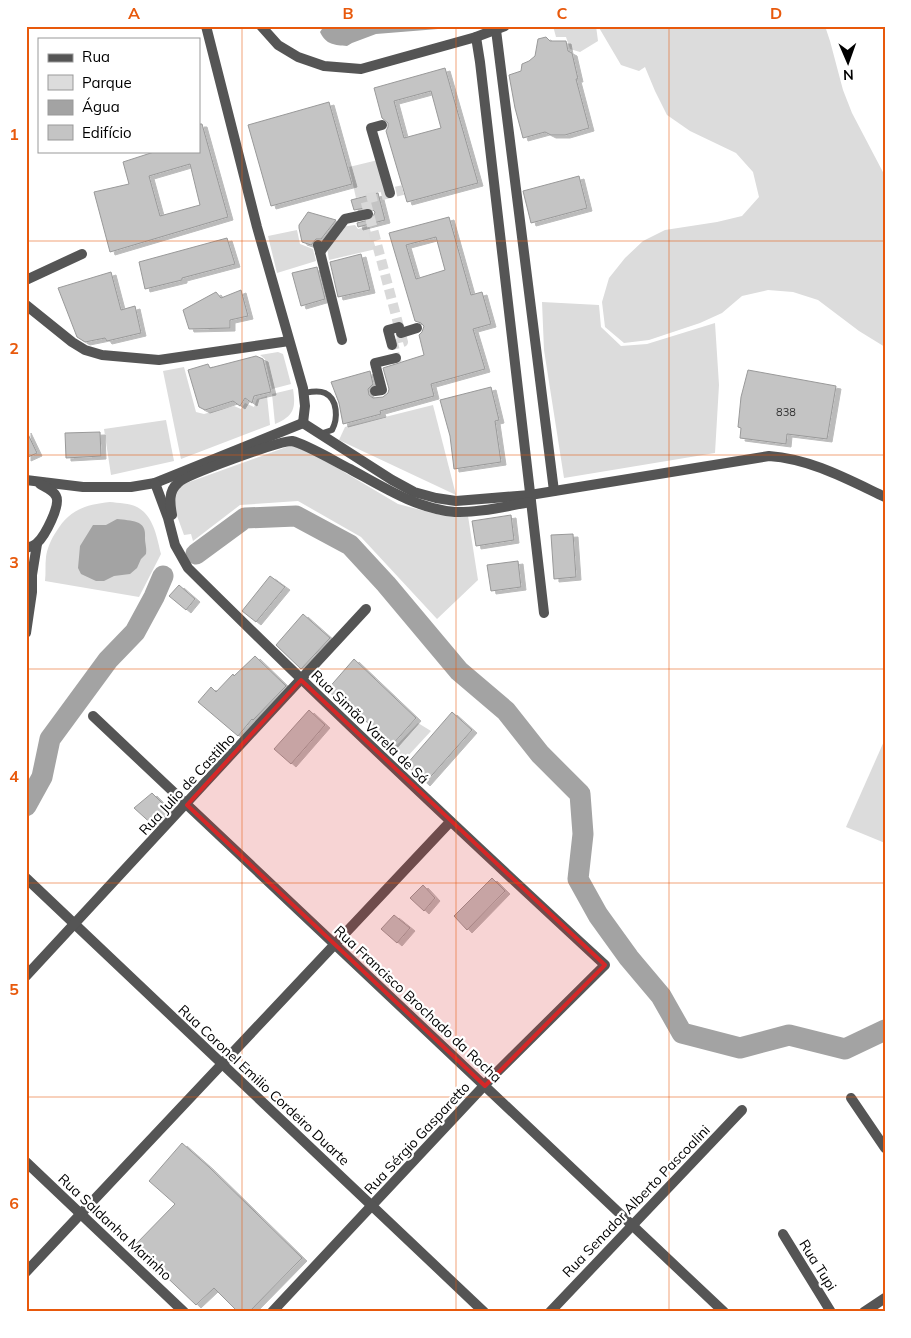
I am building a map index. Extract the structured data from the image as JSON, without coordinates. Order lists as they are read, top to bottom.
{
  "streets": {
    "street": [
      "Rua Simão Varela de Sá",
      "Rua Julio de Castilho",
      "Rua Francisco Brochado da Rocha",
      "Rua Coronel Emilio Cordeiro Duarte",
      "Rua Sérgio Gasparetto",
      "Rua Senador Alberto Pascoalini",
      "Rua Saldanha Marinho",
      "Rua Tupi"
    ]
  },
  "crossings": [
    ["Rua Simão Varela de Sá", "Rua Julio de Castilho"],
    ["Rua Simão Varela de Sá", "Rua Sérgio Gasparetto"],
    ["Rua Julio de Castilho", "Rua Francisco Brochado da Rocha"],
    ["Rua Julio de Castilho", "Rua Coronel Emilio Cordeiro Duarte"],
    ["Rua Francisco Brochado da Rocha", "Rua Sérgio Gasparetto"],
    ["Rua Francisco Brochado da Rocha", "Rua Senador Alberto Pascoalini"],
    ["Rua Coronel Emilio Cordeiro Duarte", "Rua Sérgio Gasparetto"]
  ],
  "house_numbers": ["838"],
  "legend": [
    "Rua",
    "Parque",
    "Água",
    "Edifício"
  ],
  "north": "bottom",
  "grid": {
    "columns": [
      "A",
      "B",
      "C",
      "D"
    ],
    "rows": [
      "1",
      "2",
      "3",
      "4",
      "5",
      "6"
    ]
  }
}
